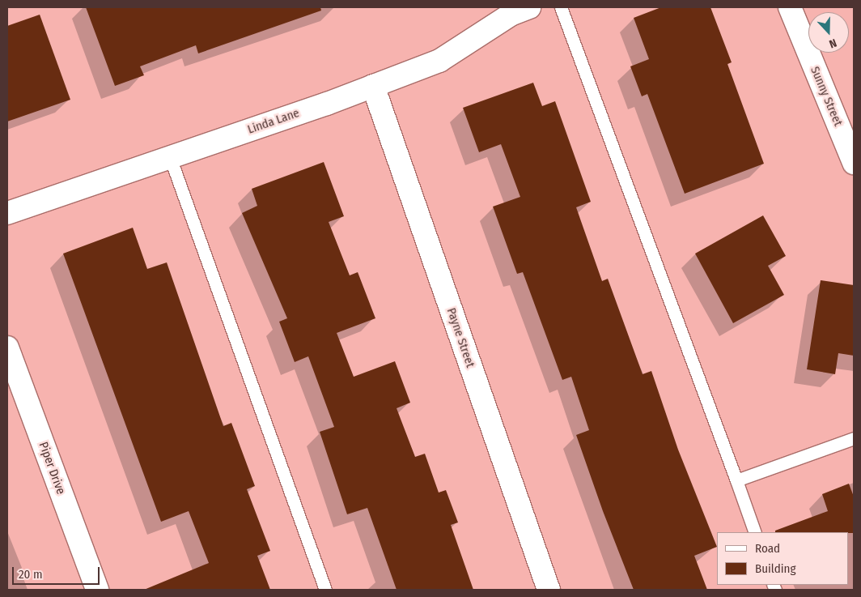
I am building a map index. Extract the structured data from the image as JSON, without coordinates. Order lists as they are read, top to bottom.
{
  "streets": {
    "street": [
      "Sunny Street",
      "Linda Lane",
      "Payne Street",
      "Piper Drive"
    ]
  },
  "crossings": [
    ["Linda Lane", "Payne Street"]
  ],
  "legend": ["Road", "Building"],
  "scale_bar": "20 m",
  "north": "bottom"
}
